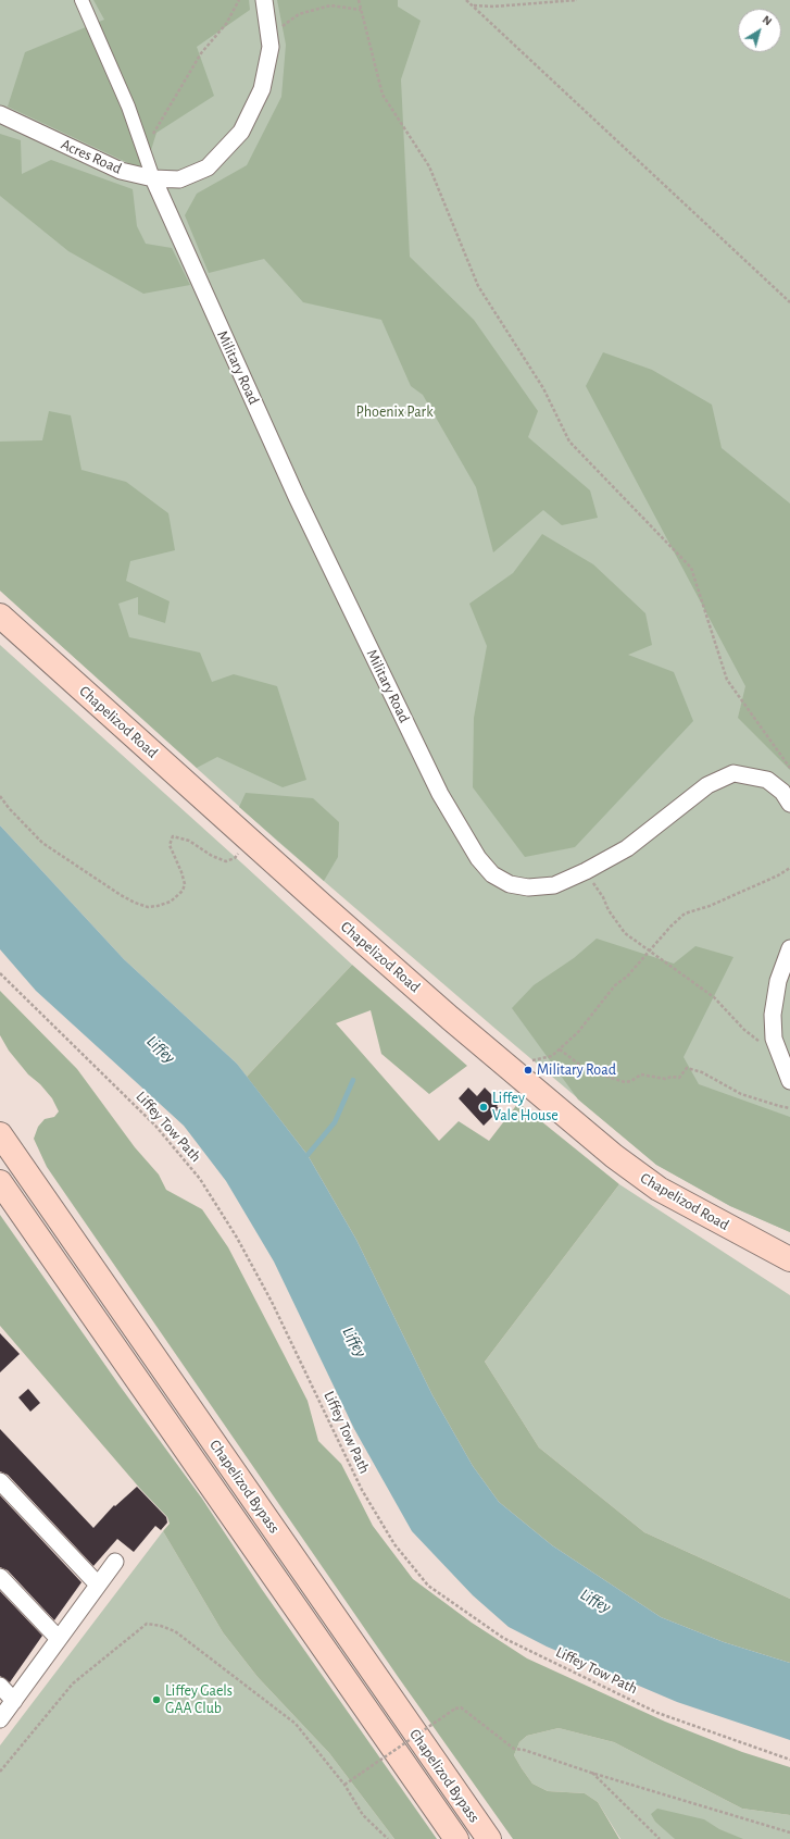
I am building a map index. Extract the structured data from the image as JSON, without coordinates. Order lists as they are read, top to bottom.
{
  "streets": {
    "main road": ["Chapelizod Road", "Chapelizod Bypass"],
    "street": ["Acres Road", "Military Road"],
    "path": ["Liffey Tow Path"]
  },
  "crossings": [
    ["Acres Road", "Military Road"]
  ],
  "water": ["Liffey"],
  "parks": ["Phoenix Park"],
  "places": ["Military Road", "Liffey Vale House", "Liffey Gaels GAA Club"],
  "north": "top right"
}
